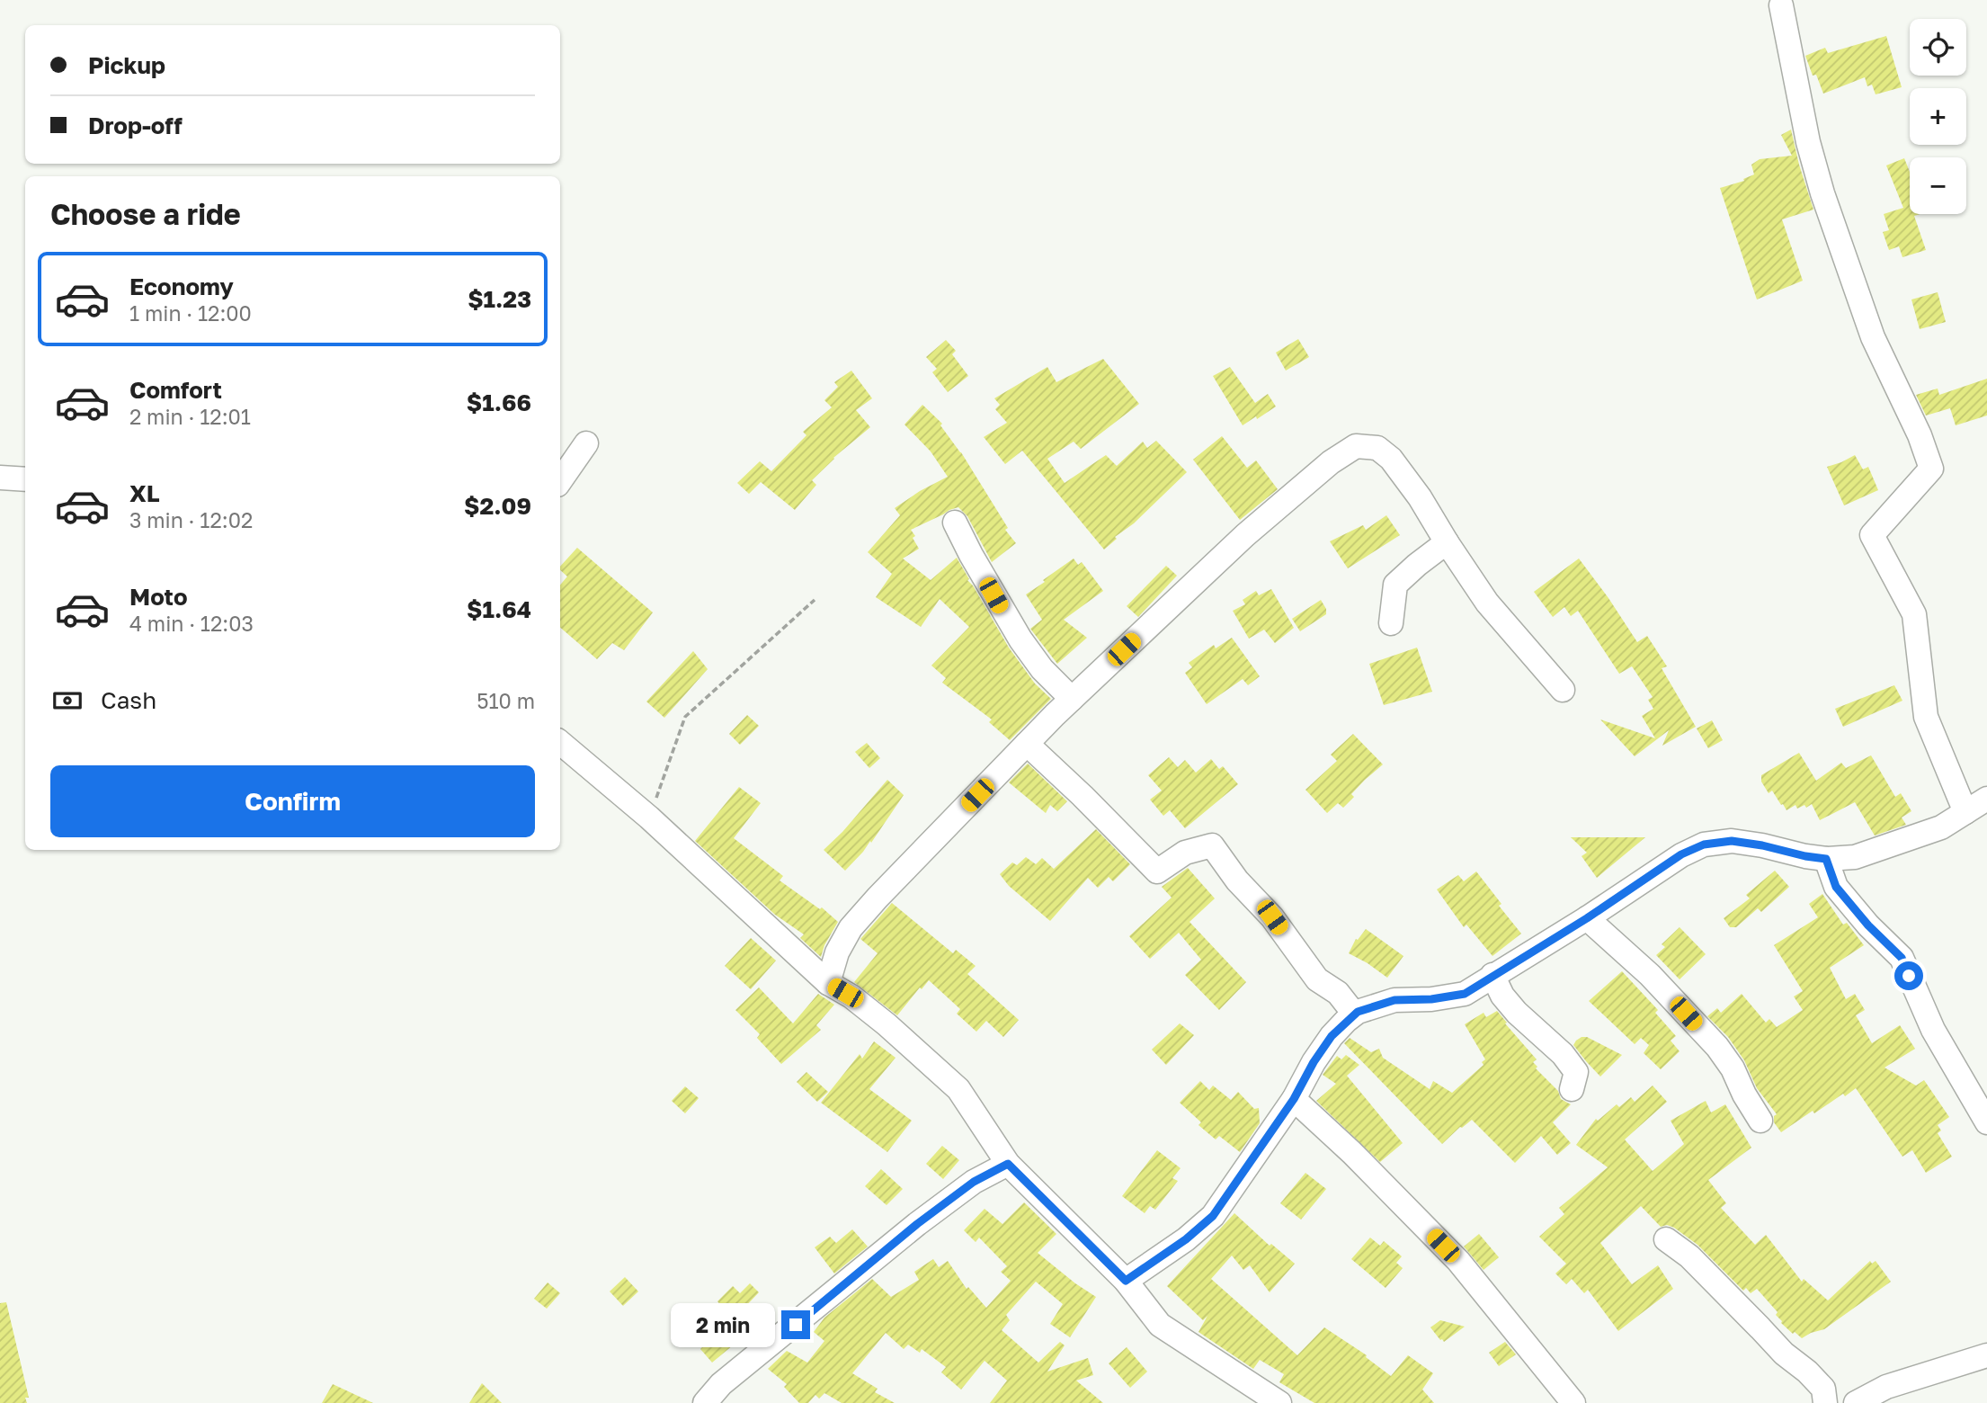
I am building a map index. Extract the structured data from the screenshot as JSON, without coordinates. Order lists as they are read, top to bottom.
{
  "page": {
    "map_buttons": ["+", "−"],
    "banner": ["Pickup", "Drop-off"],
    "heading": "Choose a ride",
    "list": [
      {
        "name": "Economy",
        "note": "1 min · 12:00",
        "value": "$1.23"
      },
      {
        "name": "Comfort",
        "note": "2 min · 12:01",
        "value": "$1.66"
      },
      {
        "name": "XL",
        "note": "3 min · 12:02",
        "value": "$2.09"
      },
      {
        "name": "Moto",
        "note": "4 min · 12:03",
        "value": "$1.64"
      }
    ],
    "pay": ["Cash", "510 m"],
    "buttons": "Confirm",
    "bubble": "2 min"
  }
}
